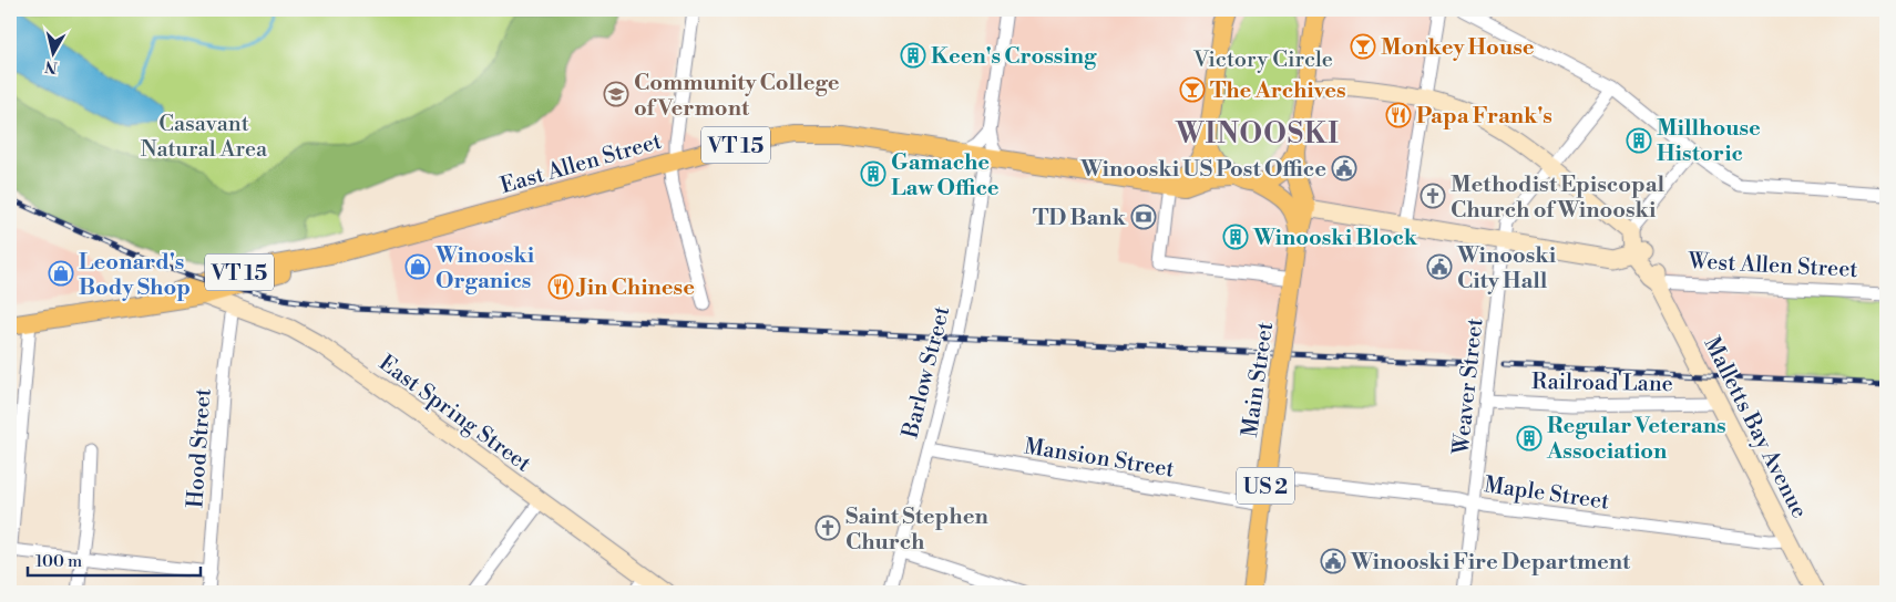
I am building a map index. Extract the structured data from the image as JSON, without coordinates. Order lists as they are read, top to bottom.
{
  "streets": {
    "main road": [
      "VT 15",
      "East Allen Street",
      "Main Street",
      "US 2"
    ],
    "street": [
      "West Allen Street",
      "Barlow Street",
      "Railroad Lane",
      "Weaver Street",
      "East Spring Street",
      "Malletts Bay Avenue",
      "Hood Street",
      "Mansion Street",
      "Maple Street"
    ]
  },
  "crossings": [
    ["East Allen Street", "Barlow Street"],
    ["East Allen Street", "Main Street"],
    ["East Allen Street", "East Spring Street"],
    ["West Allen Street", "Malletts Bay Avenue"],
    ["Barlow Street", "Mansion Street"],
    ["Main Street", "Mansion Street"],
    ["Main Street", "Maple Street"],
    ["Railroad Lane", "Weaver Street"],
    ["Railroad Lane", "Malletts Bay Avenue"],
    ["Weaver Street", "Malletts Bay Avenue"],
    ["Weaver Street", "Maple Street"],
    ["East Spring Street", "Hood Street"],
    ["Malletts Bay Avenue", "Maple Street"]
  ],
  "districts": ["WINOOSKI"],
  "parks": ["Victory Circle", "Casavant Natural Area"],
  "places": {
    "bar": ["Monkey House", "The Archives"],
    "building": [
      "Keen's Crossing",
      "Millhouse Historic",
      "Gamache Law Office",
      "Winooski Block",
      "Regular Veterans Association"
    ],
    "school or university": ["Community College of Vermont"],
    "restaurant": ["Papa Frank's", "Jin Chinese"],
    "public building": ["Winooski US Post Office", "Winooski City Hall", "Winooski Fire Department"],
    "church": ["Methodist Episcopal Church of Winooski", "Saint Stephen Church"],
    "bank": ["TD Bank"],
    "shop": ["Winooski Organics", "Leonard's Body Shop"]
  },
  "scale_bar": "100 m",
  "north": "bottom"
}
